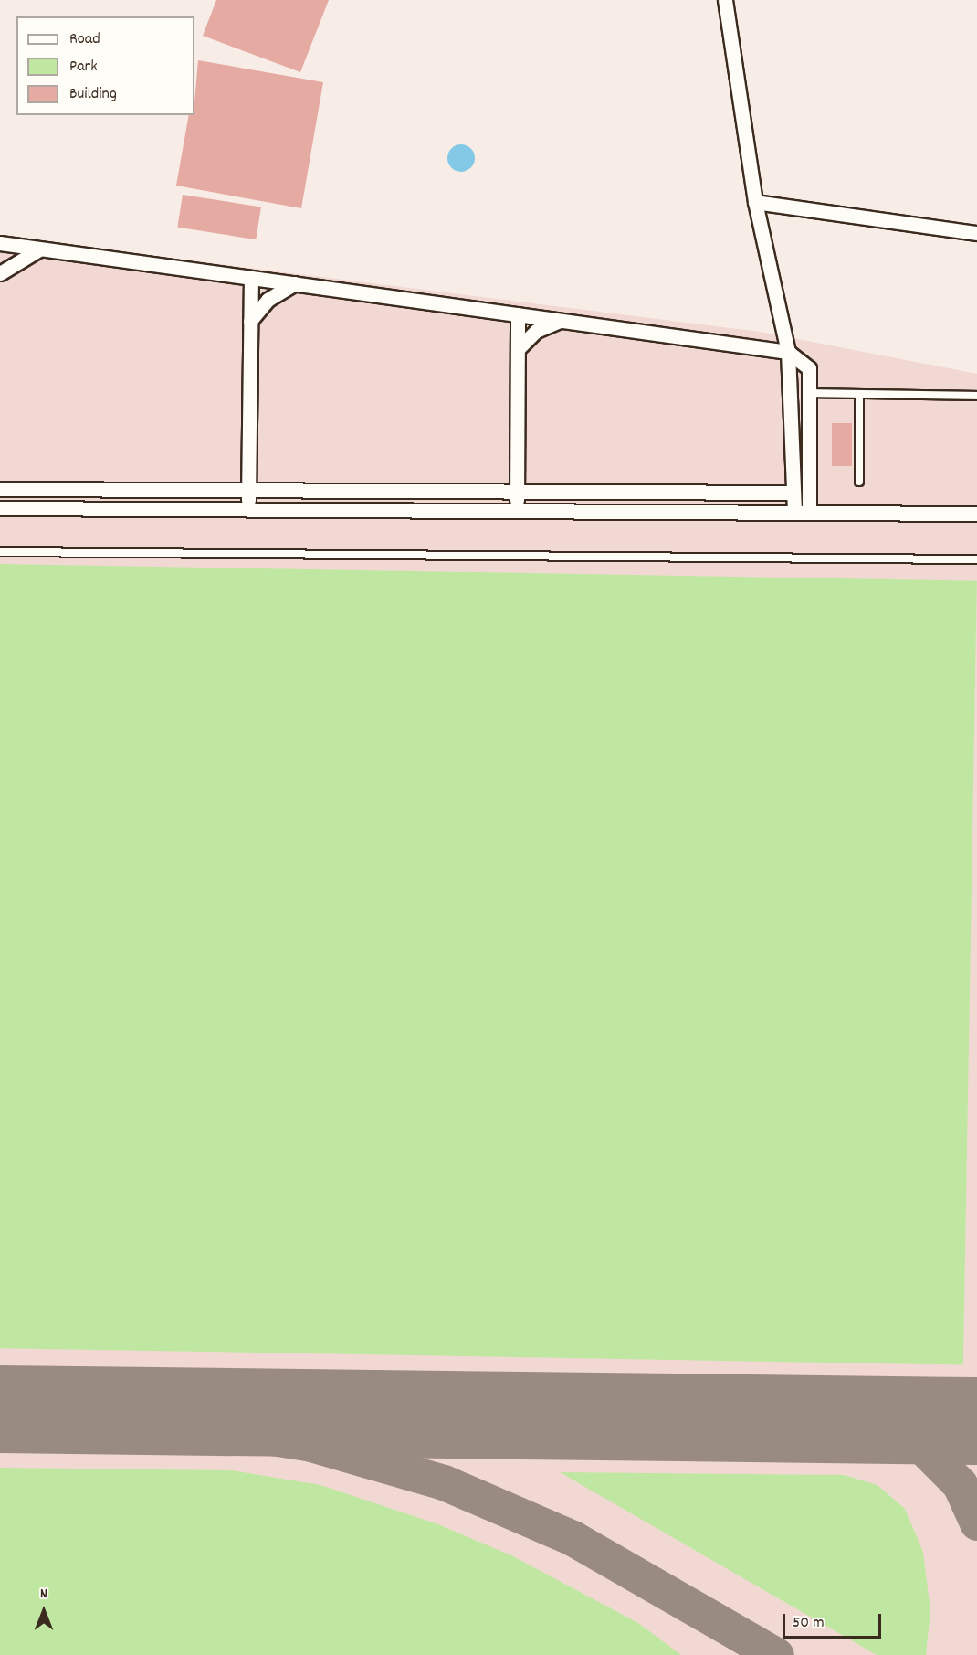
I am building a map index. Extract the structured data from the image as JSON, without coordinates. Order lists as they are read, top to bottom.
{
  "legend": ["Road", "Park", "Building"],
  "scale_bar": "50 m",
  "north": "top"
}
